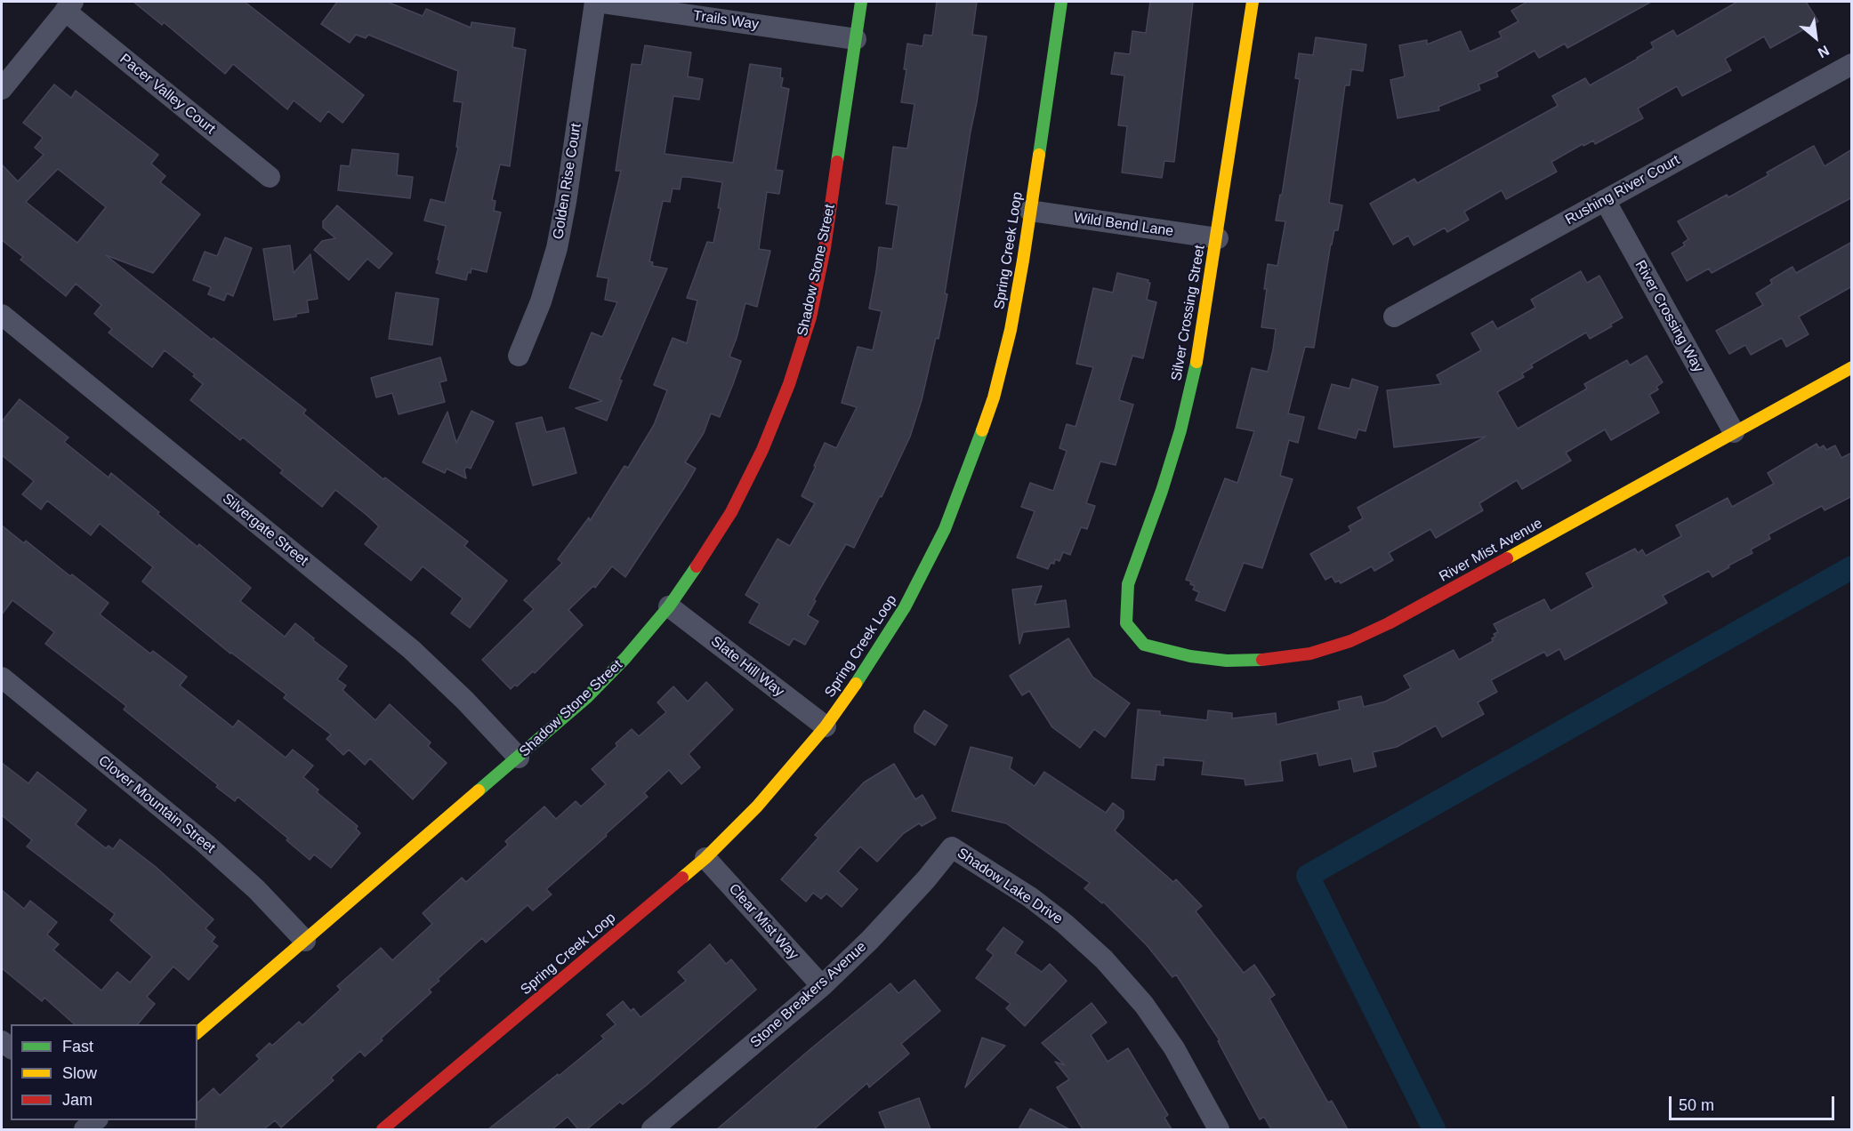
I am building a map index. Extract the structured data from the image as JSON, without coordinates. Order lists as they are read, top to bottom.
{
  "streets": {
    "street": [
      "Trails Way",
      "Pacer Valley Court",
      "Golden Rise Court",
      "Rushing River Court",
      "Wild Bend Lane",
      "Spring Creek Loop",
      "Shadow Stone Street",
      "Silver Crossing Street",
      "River Crossing Way",
      "Silvergate Street",
      "River Mist Avenue",
      "Slate Hill Way",
      "Clover Mountain Street",
      "Shadow Lake Drive",
      "Clear Mist Way",
      "Stone Breakers Avenue"
    ]
  },
  "crossings": [
    ["Trails Way", "Golden Rise Court"],
    ["Trails Way", "Shadow Stone Street"],
    ["Rushing River Court", "River Crossing Way"],
    ["Wild Bend Lane", "Spring Creek Loop"],
    ["Wild Bend Lane", "Silver Crossing Street"],
    ["Spring Creek Loop", "Slate Hill Way"],
    ["Spring Creek Loop", "Clear Mist Way"],
    ["Shadow Stone Street", "Silvergate Street"],
    ["Shadow Stone Street", "Slate Hill Way"],
    ["Shadow Stone Street", "Clover Mountain Street"],
    ["Silver Crossing Street", "River Mist Avenue"],
    ["River Crossing Way", "River Mist Avenue"],
    ["Shadow Lake Drive", "Stone Breakers Avenue"],
    ["Clear Mist Way", "Stone Breakers Avenue"]
  ],
  "legend": ["Fast", "Slow", "Jam"],
  "scale_bar": "50 m",
  "north": "bottom right"
}
